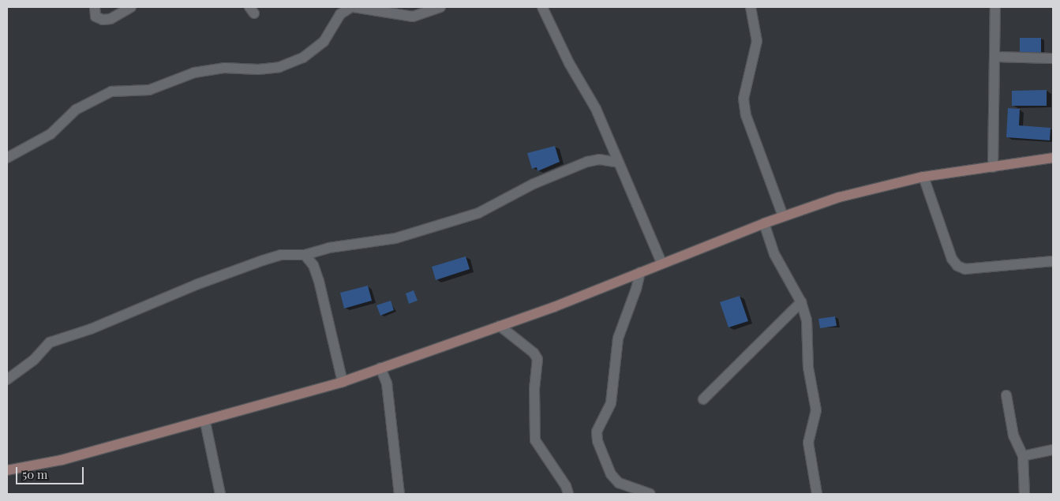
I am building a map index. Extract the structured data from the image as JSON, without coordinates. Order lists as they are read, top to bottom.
{
  "scale_bar": "50 m"
}
